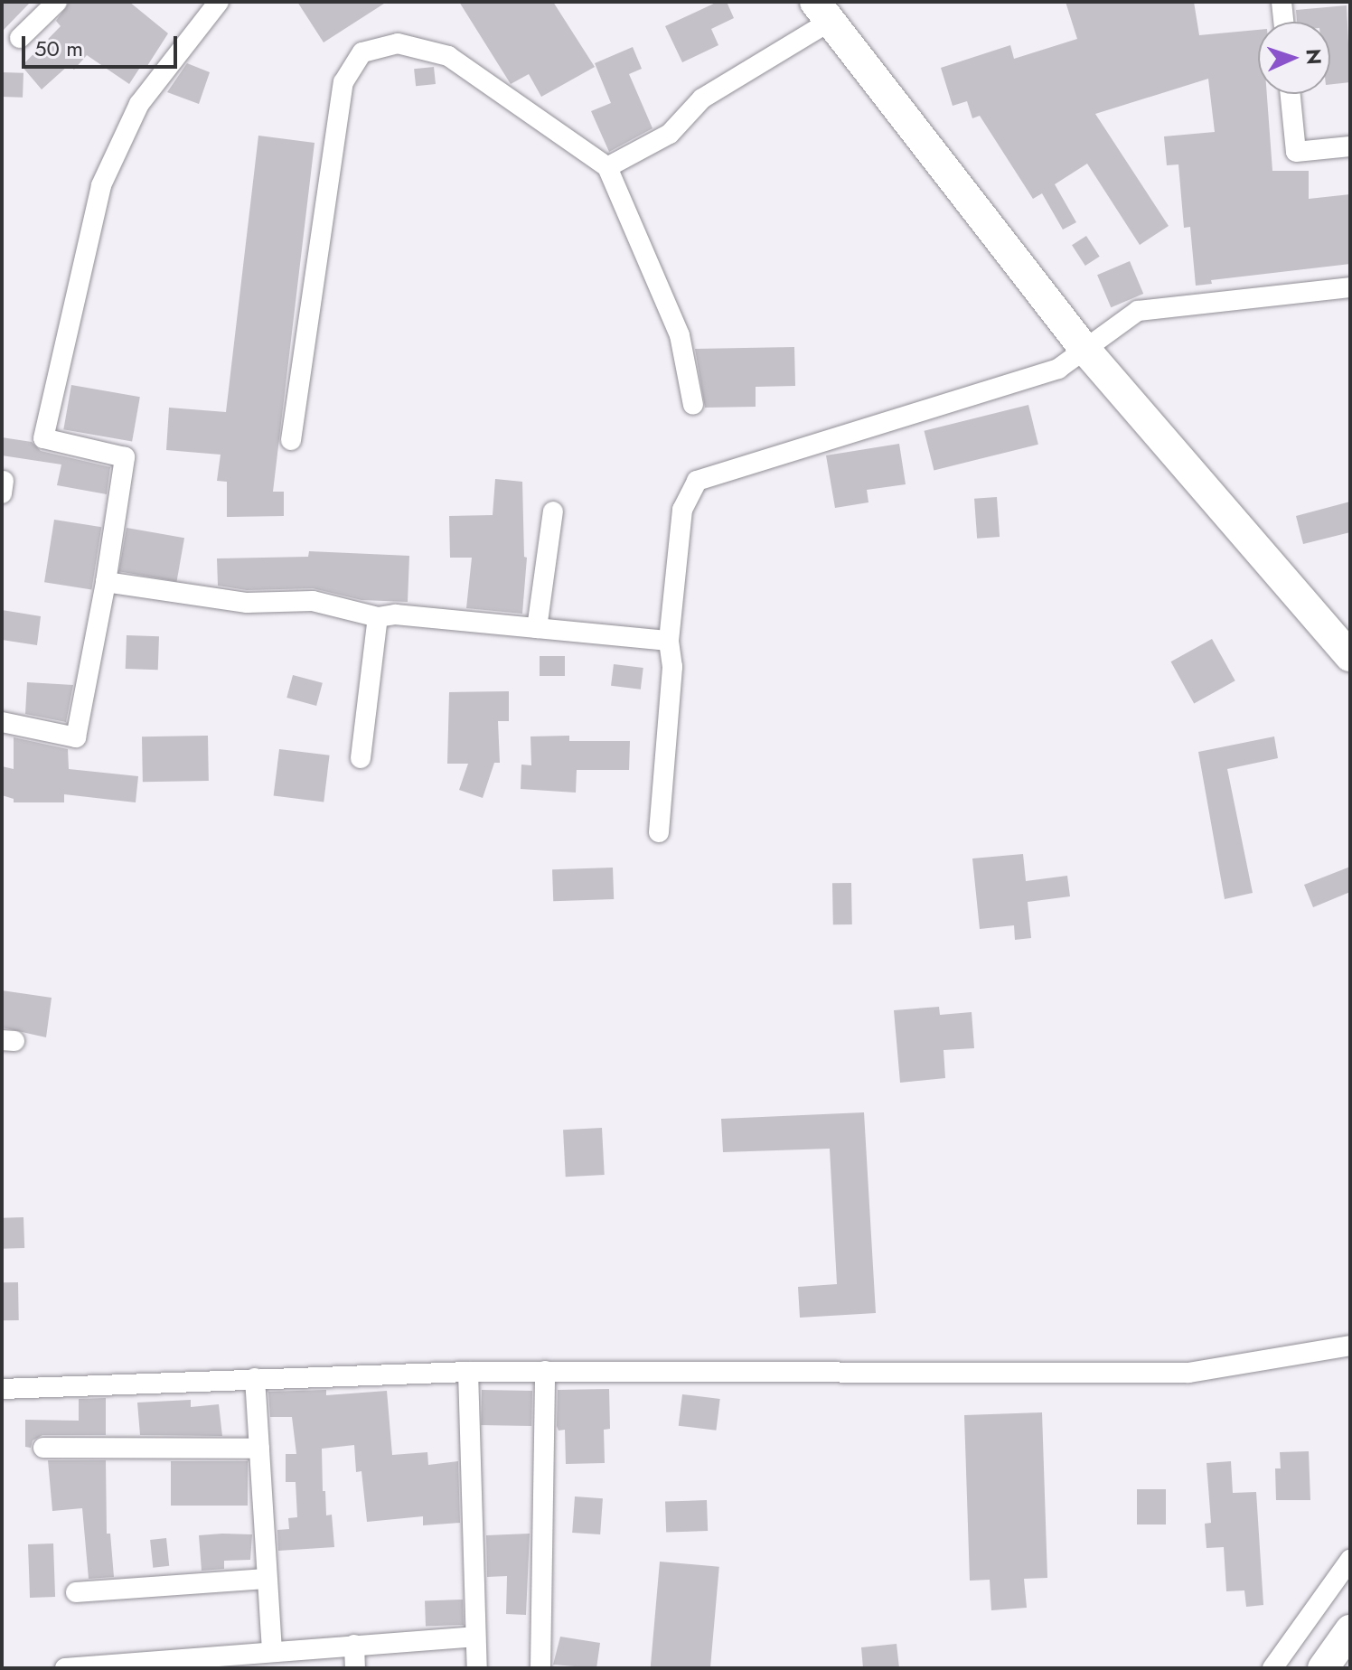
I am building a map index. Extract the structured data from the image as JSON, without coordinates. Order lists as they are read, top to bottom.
{
  "scale_bar": "50 m",
  "north": "right"
}
